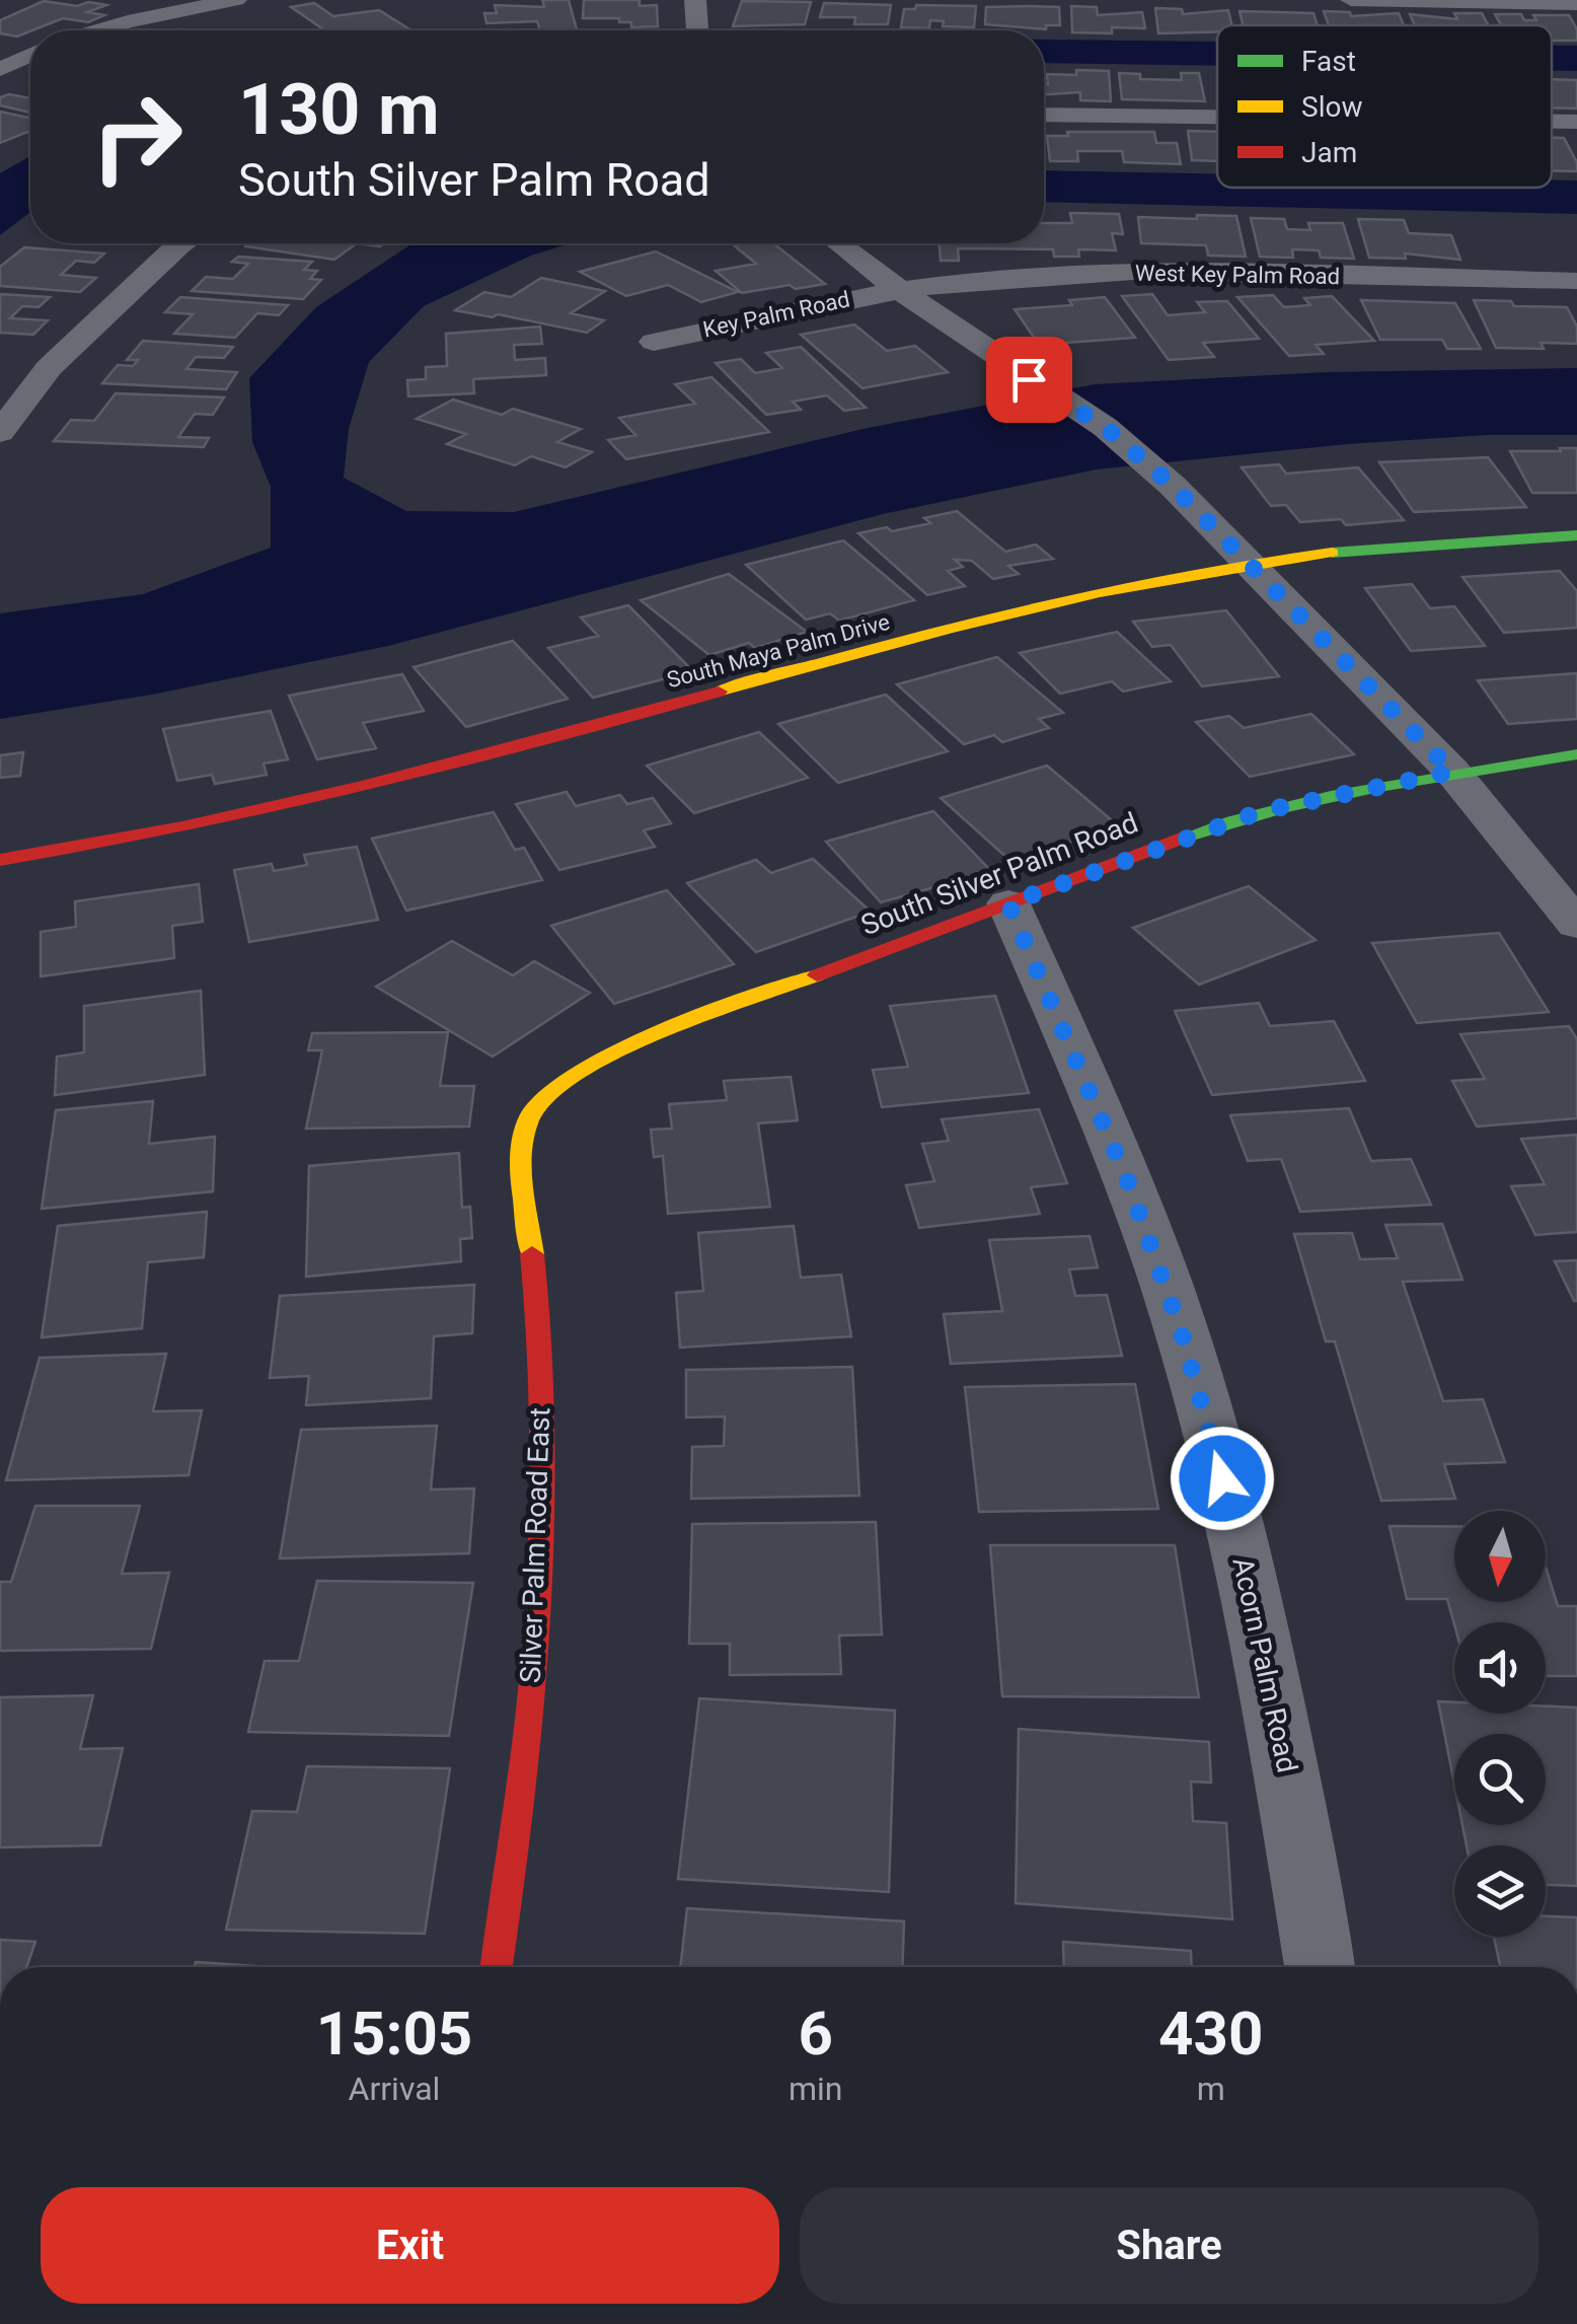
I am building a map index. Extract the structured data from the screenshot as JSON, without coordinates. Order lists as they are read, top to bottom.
{
  "streets": {
    "street": [
      "West Key Palm Road",
      "Key Palm Road",
      "South Maya Palm Drive",
      "South Silver Palm Road",
      "Silver Palm Road East",
      "Acorn Palm Road"
    ]
  },
  "crossings": [
    ["West Key Palm Road", "Key Palm Road"],
    ["South Silver Palm Road", "Silver Palm Road East"],
    ["South Silver Palm Road", "Acorn Palm Road"]
  ],
  "legend": ["Fast", "Slow", "Jam"],
  "north": "bottom",
  "page": {
    "turn": ["130 m", "South Silver Palm Road"],
    "eta": [
      "15:05",
      "Arrival",
      "6",
      "min",
      "430",
      "m"
    ],
    "buttons": ["Exit", "Share"]
  }
}
